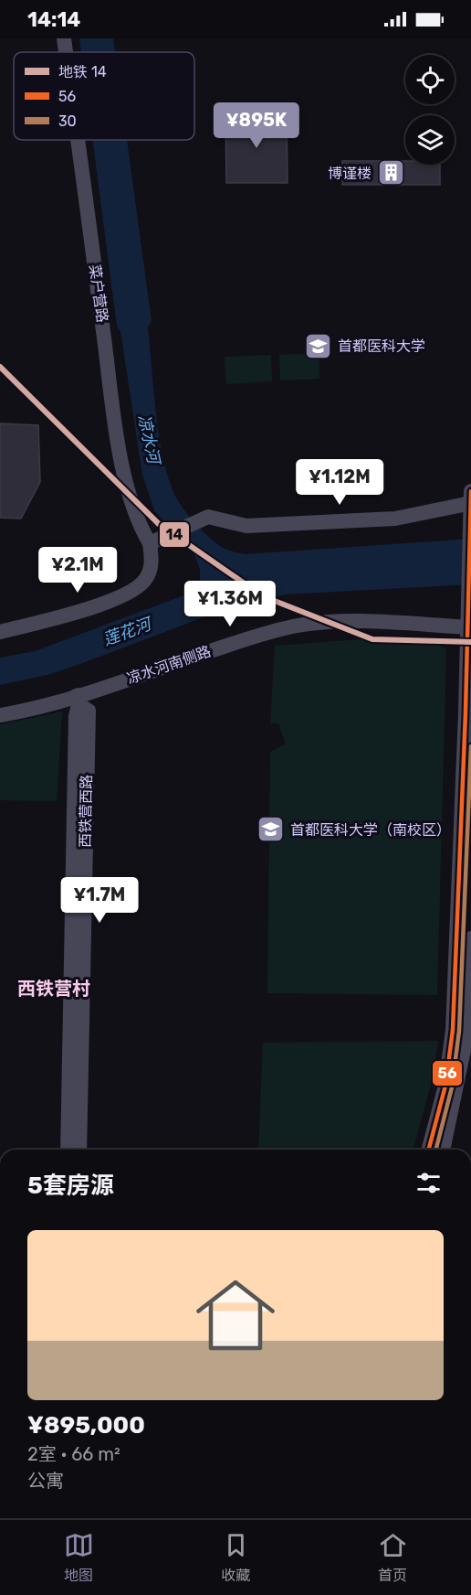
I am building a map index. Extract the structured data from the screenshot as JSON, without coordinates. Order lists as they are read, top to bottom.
{
  "streets": {
    "street": ["菜户营路", "凉水河南侧路", "西铁营西路"]
  },
  "crossings": [
    ["凉水河南侧路", "西铁营西路"]
  ],
  "districts": ["西铁营村"],
  "water": ["凉水河", "莲花河"],
  "places": {
    "building": ["博谨楼"],
    "school or university": ["首都医科大学", "首都医科大学（南校区）"]
  },
  "lines": ["metro line 14", "transit line 56", "transit line 30"],
  "legend": ["地铁 14", "56", "30"],
  "page": {
    "status": "14:14",
    "price": [
      "¥895K",
      "¥1.12M",
      "¥2.1M",
      "¥1.36M",
      "¥1.7M"
    ],
    "heading": "5套房源",
    "list": [
      {
        "name": "¥895,000",
        "note": "2室 · 66 m² · 公寓"
      }
    ],
    "tabs": ["地图", "收藏", "首页"]
  }
}
